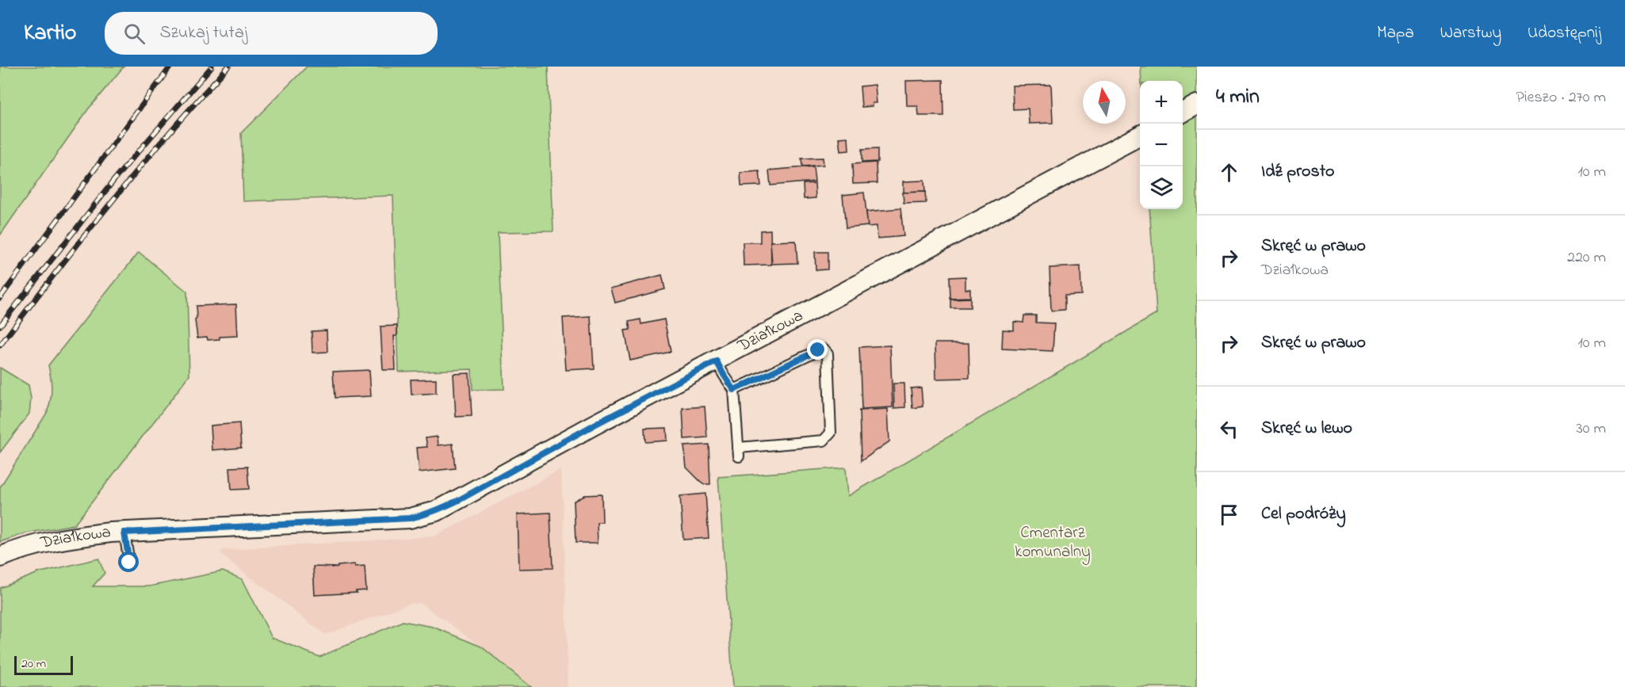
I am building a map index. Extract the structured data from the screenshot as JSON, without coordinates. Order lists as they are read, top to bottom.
{
  "streets": {
    "street": ["Działkowa"]
  },
  "parks": ["Cmentarz komunalny"],
  "scale_bar": "20 m",
  "north": "top",
  "page": {
    "header": "Kartio",
    "search": "Szukaj tutaj",
    "nav": ["Mapa", "Warstwy", "Udostępnij"],
    "heading": ["4 min", "Pieszo · 270 m"],
    "map_buttons": ["+", "−"],
    "list": [
      ["Idź prosto", "10 m"],
      ["Skręć w prawo", "Działkowa", "220 m"],
      ["Skręć w prawo", "10 m"],
      ["Skręć w lewo", "30 m"],
      "Cel podróży"
    ],
    "scale": "20 m"
  }
}
